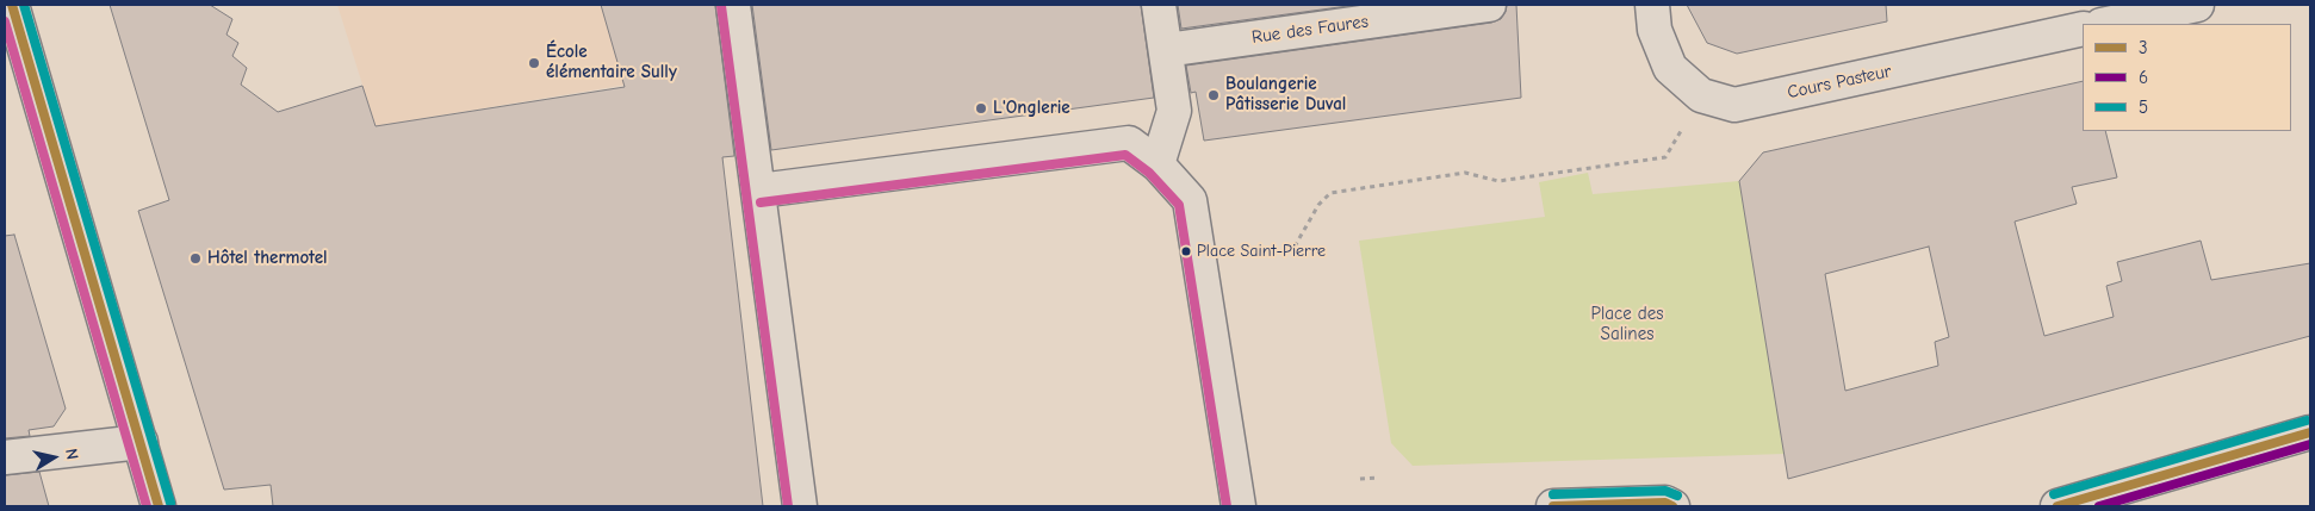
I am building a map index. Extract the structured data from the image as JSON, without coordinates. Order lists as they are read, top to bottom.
{
  "streets": {
    "street": ["Rue des Faures", "Cours Pasteur"]
  },
  "parks": ["Place des Salines"],
  "places": [
    "École élémentaire Sully",
    "Boulangerie Pâtisserie Duval",
    "L'Onglerie",
    "Place Saint-Pierre",
    "Hôtel thermotel"
  ],
  "lines": ["transit line 3", "transit line 5", "transit line 6"],
  "legend": ["3", "6", "5"],
  "north": "right"
}
